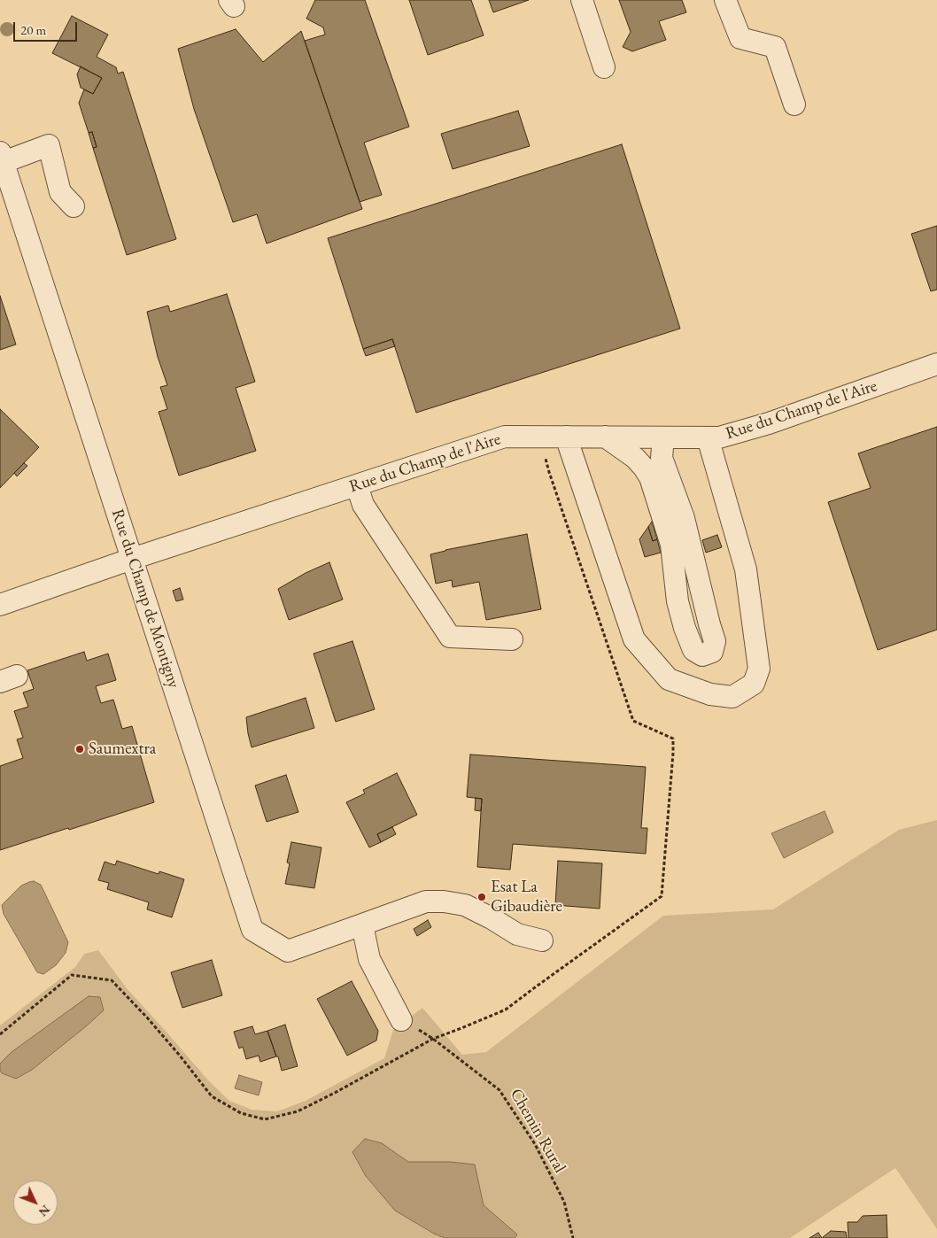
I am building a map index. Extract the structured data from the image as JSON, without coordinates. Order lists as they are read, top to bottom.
{
  "streets": {
    "street": ["Rue du Champ de l'Aire", "Rue du Champ de Montigny"],
    "path": ["Chemin Rural"]
  },
  "crossings": [
    ["Rue du Champ de l'Aire", "Rue du Champ de Montigny"]
  ],
  "places": ["Saumextra", "Esat La Gibaudière"],
  "scale_bar": "20 m",
  "north": "bottom right"
}
